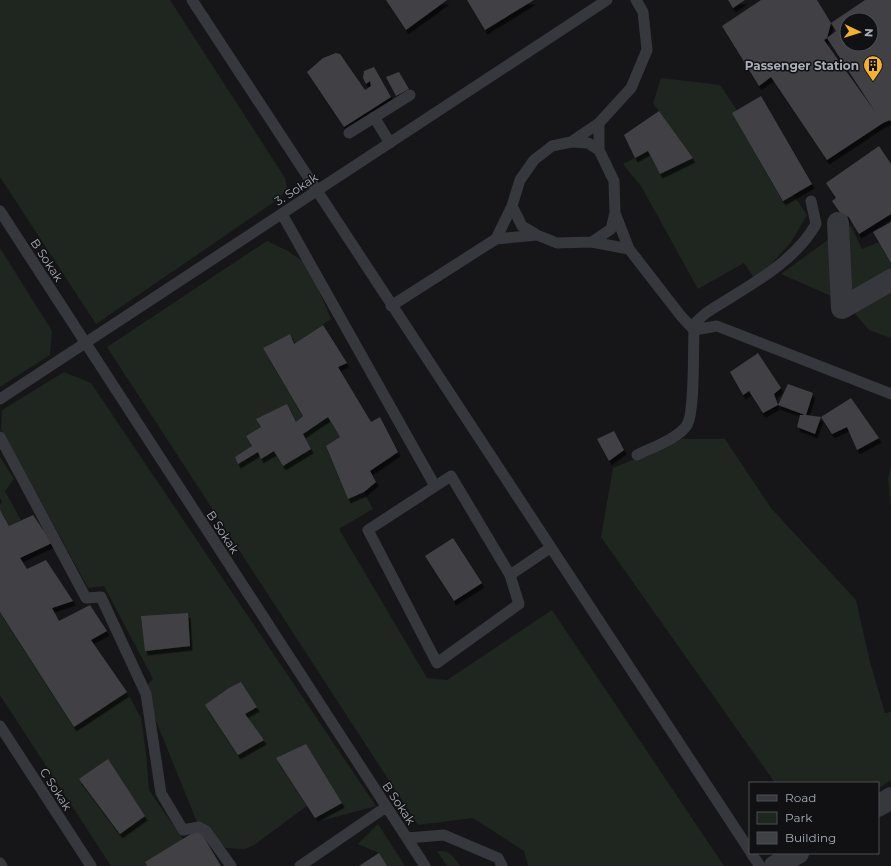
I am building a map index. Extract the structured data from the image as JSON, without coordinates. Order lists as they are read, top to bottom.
{
  "streets": {
    "lane": ["3. Sokak", "B Sokak", "C Sokak"]
  },
  "crossings": [
    ["3. Sokak", "B Sokak"]
  ],
  "places": {
    "building": ["Passenger Station"]
  },
  "legend": ["Road", "Park", "Building"],
  "north": "right"
}
